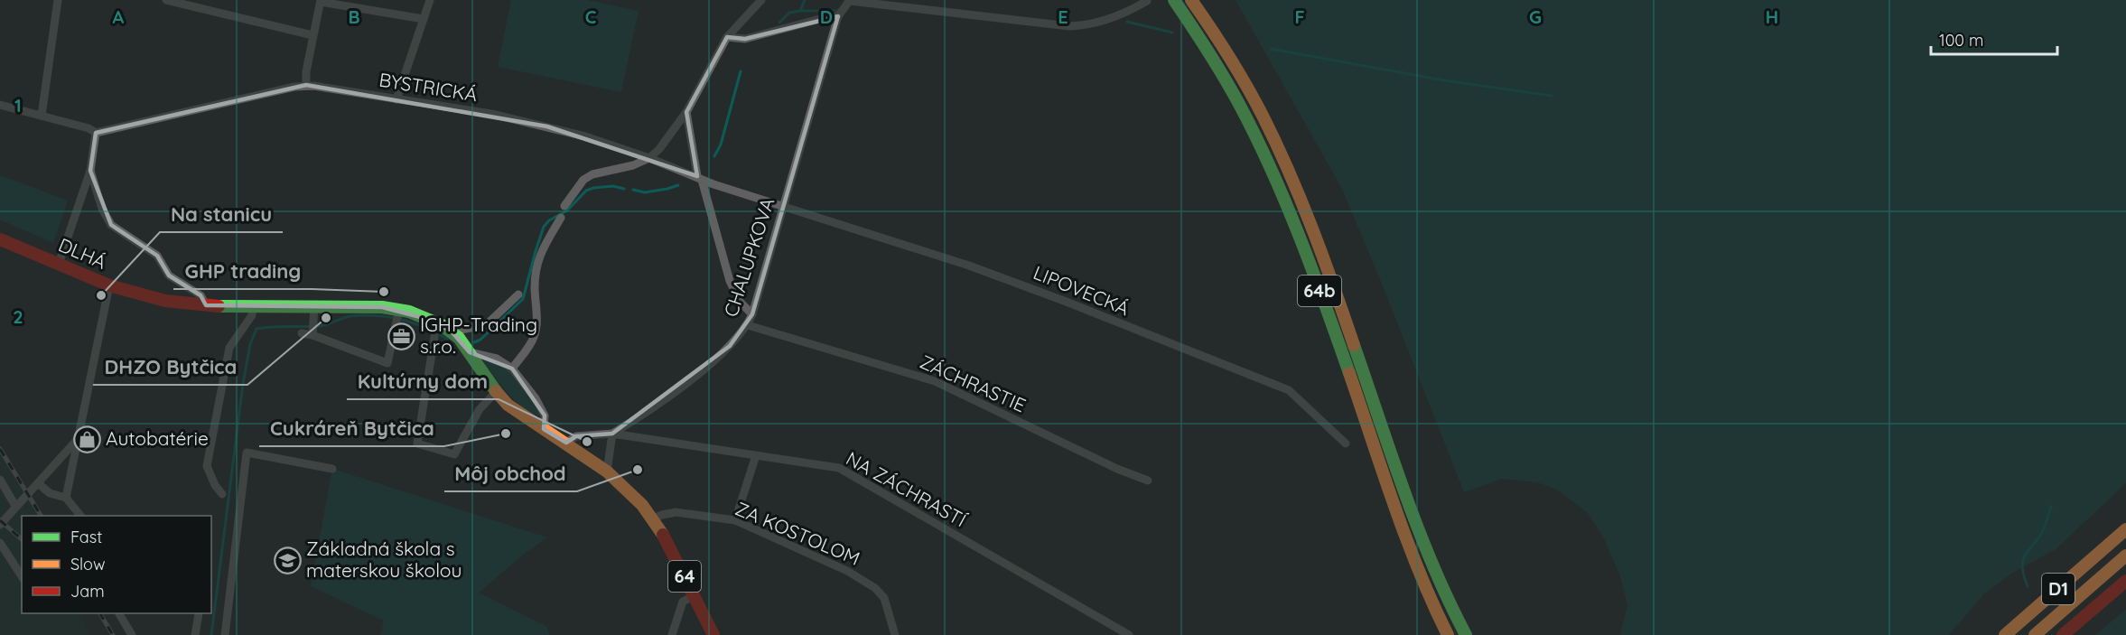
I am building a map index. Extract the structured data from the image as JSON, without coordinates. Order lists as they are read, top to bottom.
{
  "streets": {
    "main road": [
      "DLHÁ",
      "64b",
      "64",
      "D1"
    ],
    "street": [
      "BYSTRICKÁ",
      "CHALUPKOVA",
      "LIPOVECKÁ",
      "ZÁCHRASTIE",
      "NA ZÁCHRASTÍ",
      "ZA KOSTOLOM"
    ]
  },
  "crossings": [
    ["BYSTRICKÁ", "CHALUPKOVA"],
    ["BYSTRICKÁ", "LIPOVECKÁ"],
    ["DLHÁ", "NA ZÁCHRASTÍ"],
    ["DLHÁ", "ZA KOSTOLOM"],
    ["DLHÁ", "64"],
    ["CHALUPKOVA", "LIPOVECKÁ"],
    ["CHALUPKOVA", "ZÁCHRASTIE"],
    ["CHALUPKOVA", "NA ZÁCHRASTÍ"],
    ["ZA KOSTOLOM", "64"]
  ],
  "places": {
    "other": [
      "GHP trading",
      "Na stanicu",
      "DHZO Bytčica",
      "Cukráreň Bytčica",
      "Kultúrny dom",
      "Môj obchod"
    ],
    "office": ["IGHP-Trading s.r.o."],
    "shop": ["Autobatérie"],
    "school or university": ["Základná škola s materskou školou"]
  },
  "legend": ["Fast", "Slow", "Jam"],
  "scale_bar": "100 m",
  "grid": {
    "columns": [
      "A",
      "B",
      "C",
      "D",
      "E",
      "F",
      "G",
      "H"
    ],
    "rows": ["1", "2"]
  }
}
